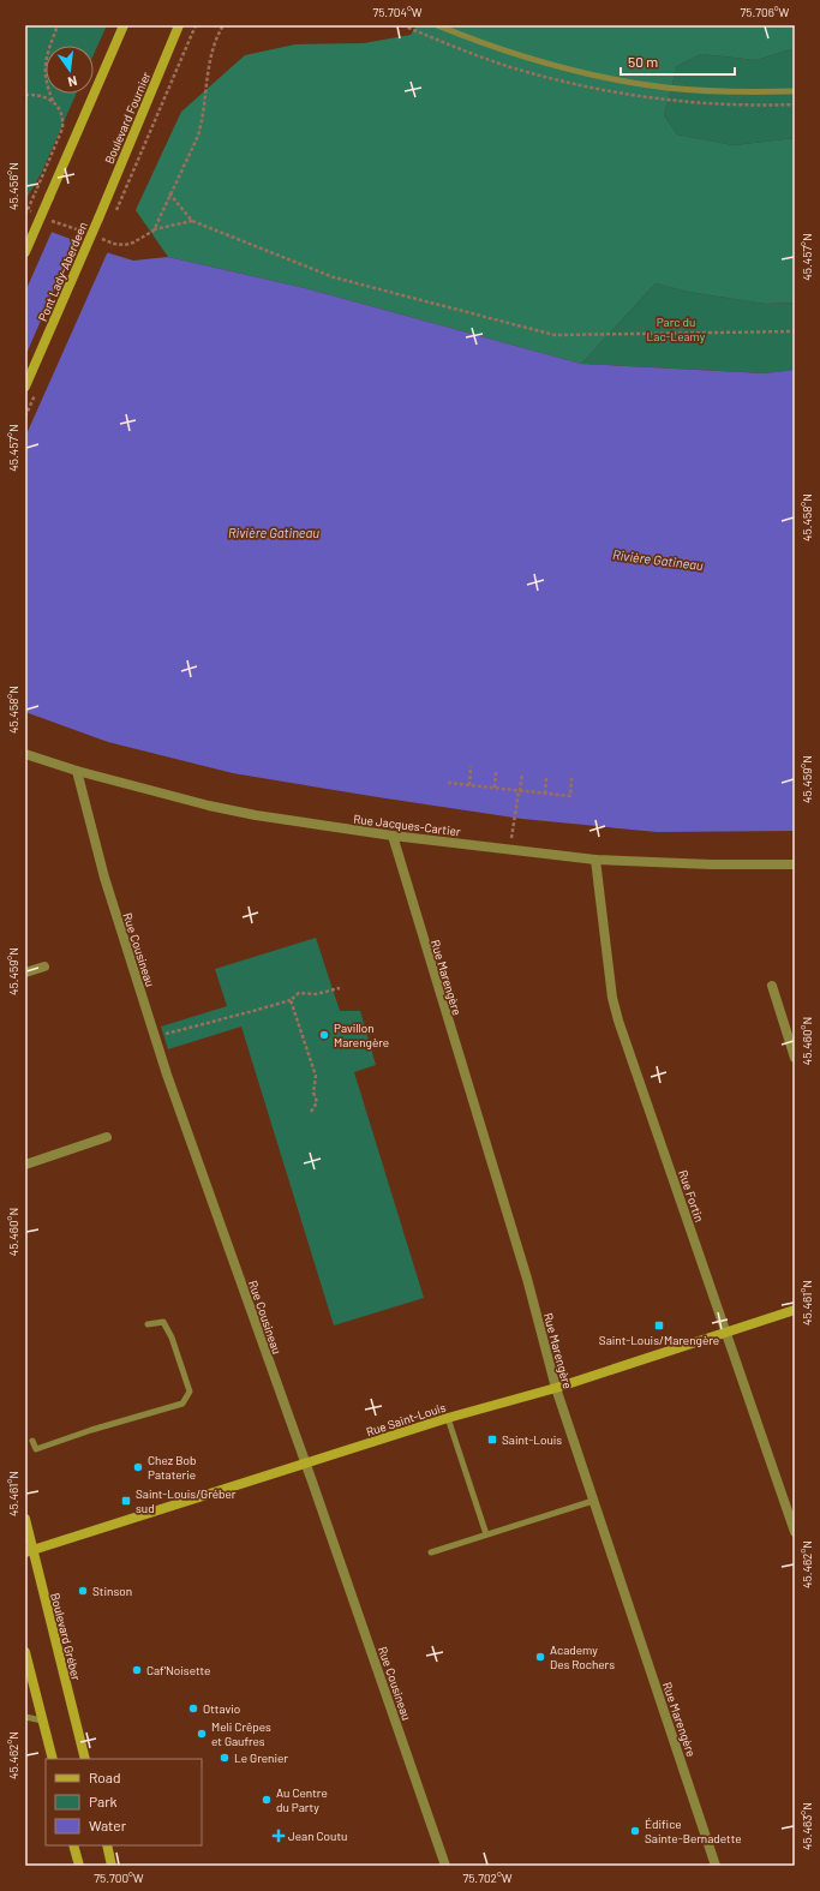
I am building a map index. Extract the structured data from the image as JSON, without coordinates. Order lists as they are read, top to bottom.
{
  "streets": {
    "main road": [
      "Boulevard Fournier",
      "Pont Lady-Aberdeen",
      "Rue Saint-Louis",
      "Boulevard Gréber"
    ],
    "street": [
      "Rue Jacques-Cartier",
      "Rue Cousineau",
      "Rue Marengère",
      "Rue Fortin"
    ]
  },
  "crossings": [
    ["Boulevard Fournier", "Pont Lady-Aberdeen"],
    ["Rue Jacques-Cartier", "Rue Cousineau"],
    ["Rue Jacques-Cartier", "Rue Marengère"],
    ["Rue Jacques-Cartier", "Rue Fortin"],
    ["Rue Cousineau", "Rue Saint-Louis"],
    ["Rue Marengère", "Rue Saint-Louis"],
    ["Rue Fortin", "Rue Saint-Louis"],
    ["Rue Saint-Louis", "Boulevard Gréber"]
  ],
  "water": ["Rivière Gatineau"],
  "parks": ["Parc du Lac-Leamy"],
  "places": {
    "other": [
      "Pavillon Marengère",
      "Chez Bob Pataterie",
      "Stinson",
      "Academy Des Rochers",
      "Caf'Noisette",
      "Ottavio",
      "Meli Crêpes et Gaufres",
      "Le Grenier",
      "Au Centre du Party",
      "Édifice Sainte-Bernadette"
    ],
    "transit": ["Saint-Louis/Marengère", "Saint-Louis", "Saint-Louis/Gréber sud"],
    "health": ["Jean Coutu"]
  },
  "legend": ["Road", "Park", "Water"],
  "scale_bar": "50 m",
  "north": "bottom",
  "coordinates": [
    "75.704°W",
    "75.706°W",
    "45.456°N",
    "45.457°N",
    "45.458°N",
    "45.459°N",
    "45.460°N",
    "45.461°N",
    "45.462°N",
    "45.463°N",
    "75.700°W",
    "75.702°W"
  ]
}
